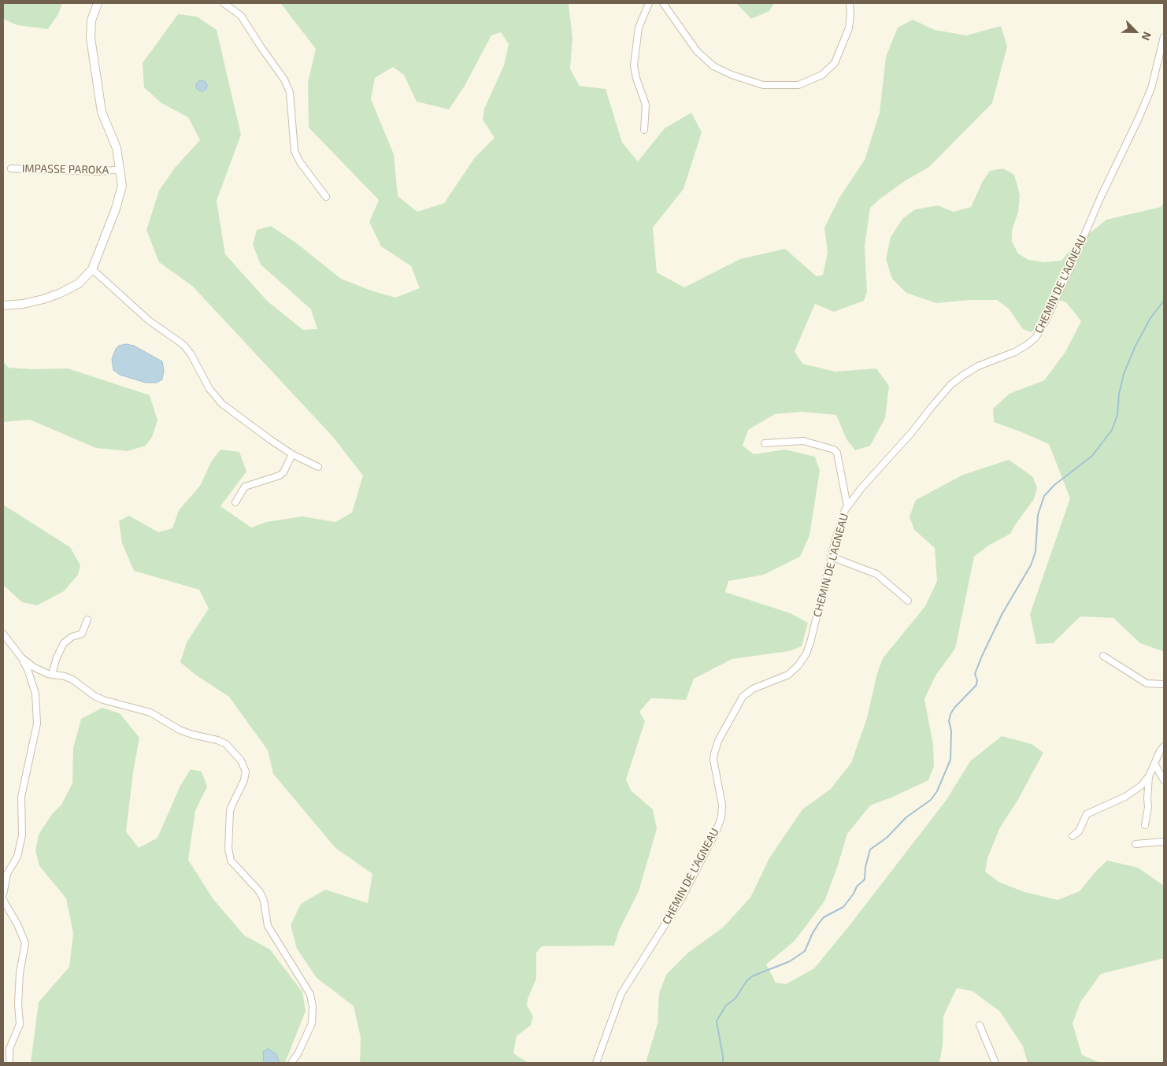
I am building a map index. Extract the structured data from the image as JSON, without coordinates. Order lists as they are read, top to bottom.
{
  "streets": {
    "street": ["IMPASSE PAROKA", "CHEMIN DE L’AGNEAU"]
  },
  "north": "bottom right"
}
